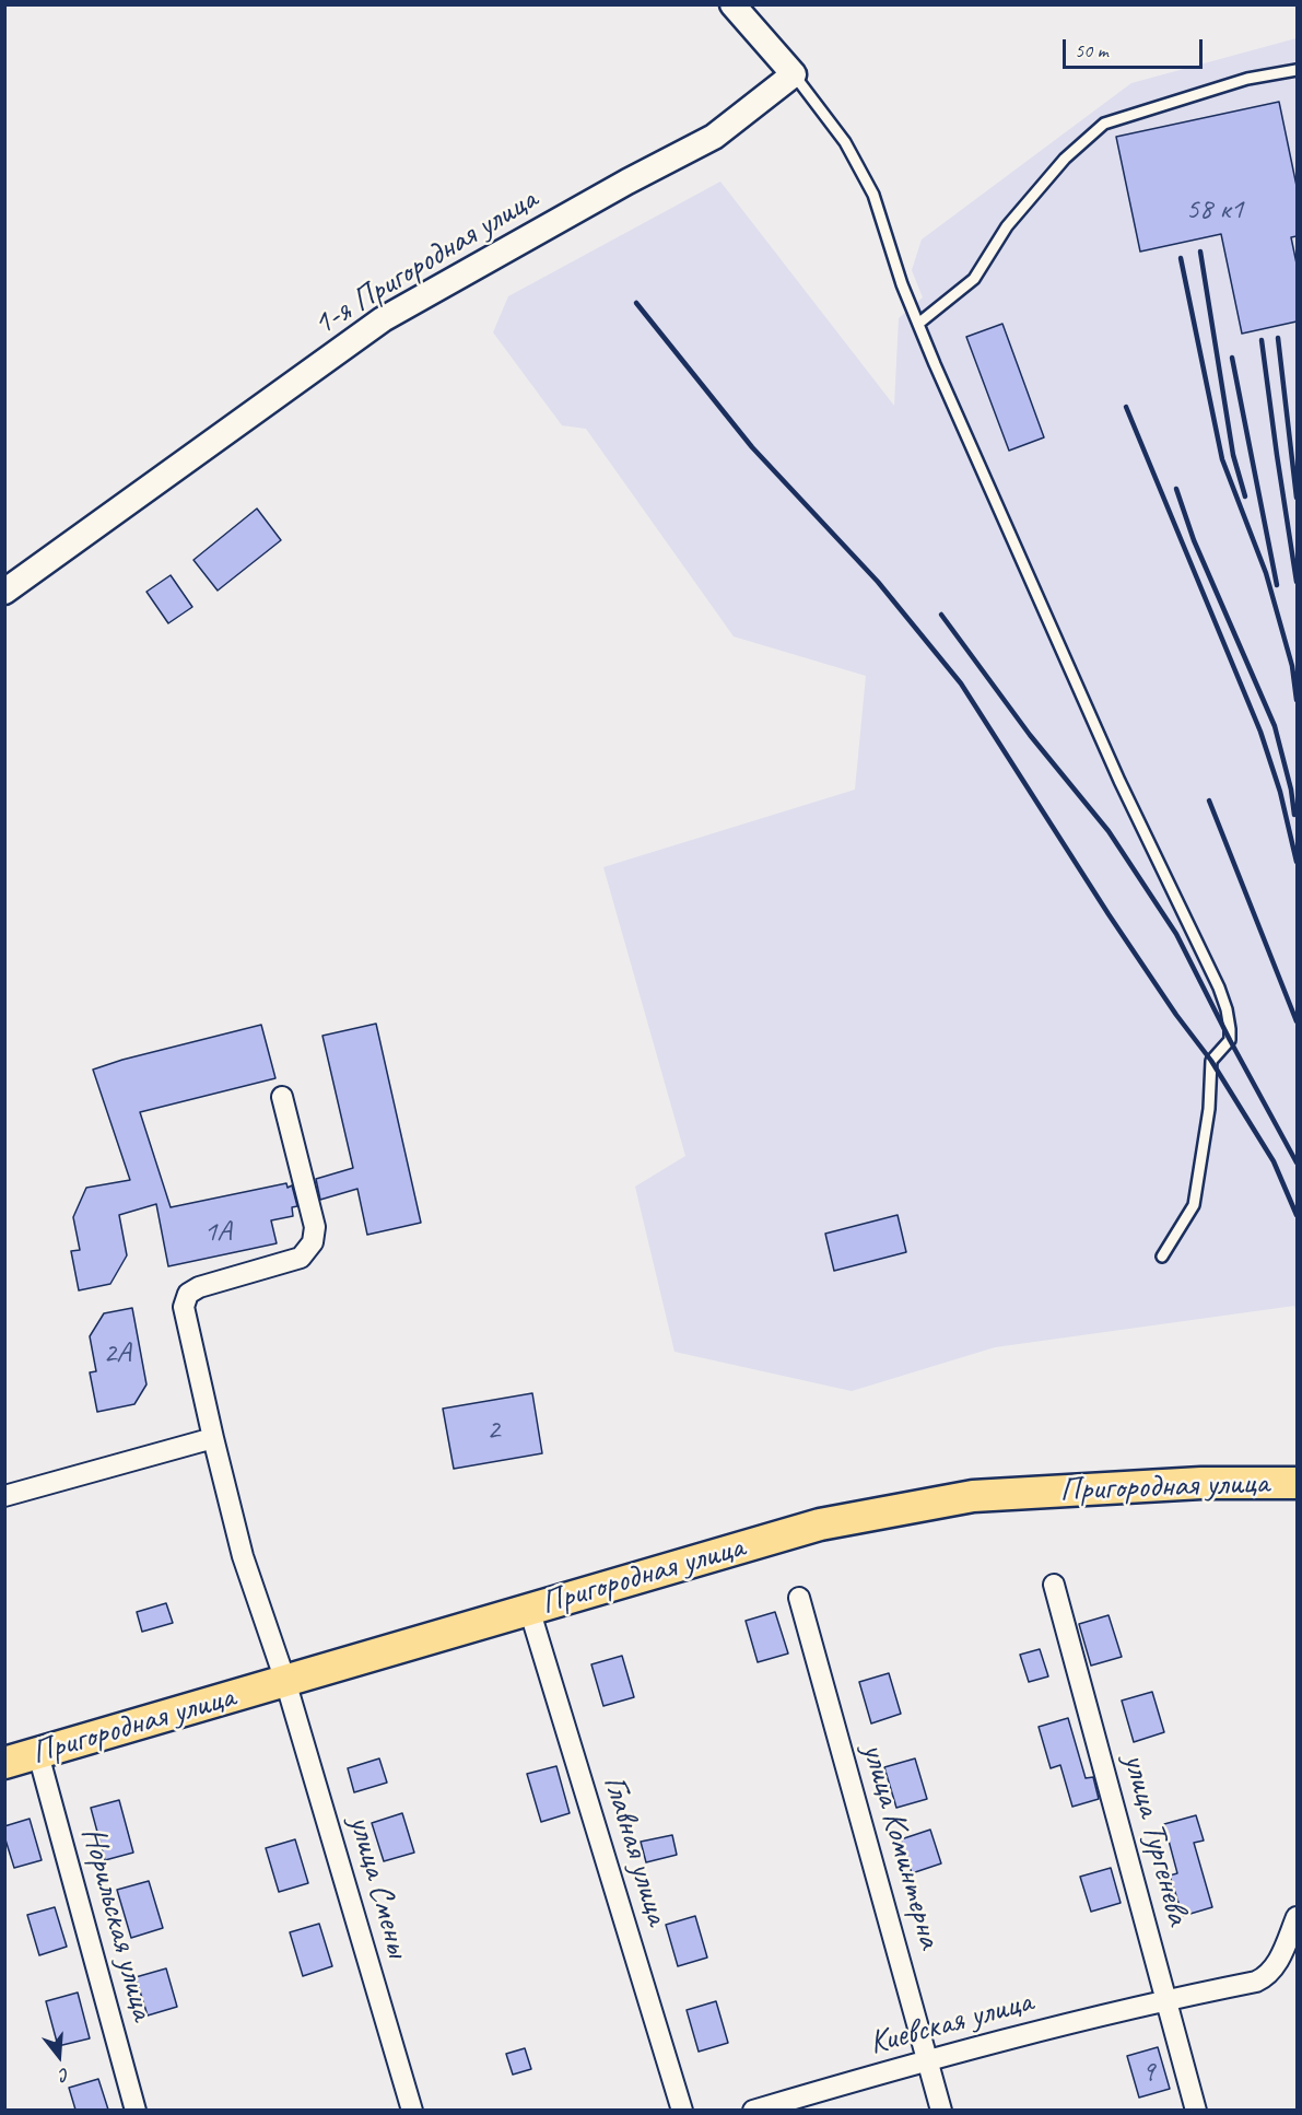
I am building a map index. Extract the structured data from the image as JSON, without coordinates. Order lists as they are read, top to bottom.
{
  "streets": {
    "highway": ["Пригородная улица"],
    "street": [
      "1-я Пригородная улица",
      "улица Тургенева",
      "улица Коминтерна",
      "Главная улица",
      "улица Смены",
      "Норильская улица",
      "Киевская улица"
    ]
  },
  "crossings": [
    ["Пригородная улица", "Главная улица"],
    ["Пригородная улица", "улица Смены"],
    ["Пригородная улица", "Норильская улица"],
    ["улица Тургенева", "Киевская улица"],
    ["улица Коминтерна", "Киевская улица"]
  ],
  "house_numbers": [
    "58 к1",
    "1А",
    "2А",
    "2",
    "9"
  ],
  "scale_bar": "50 m",
  "north": "bottom"
}
